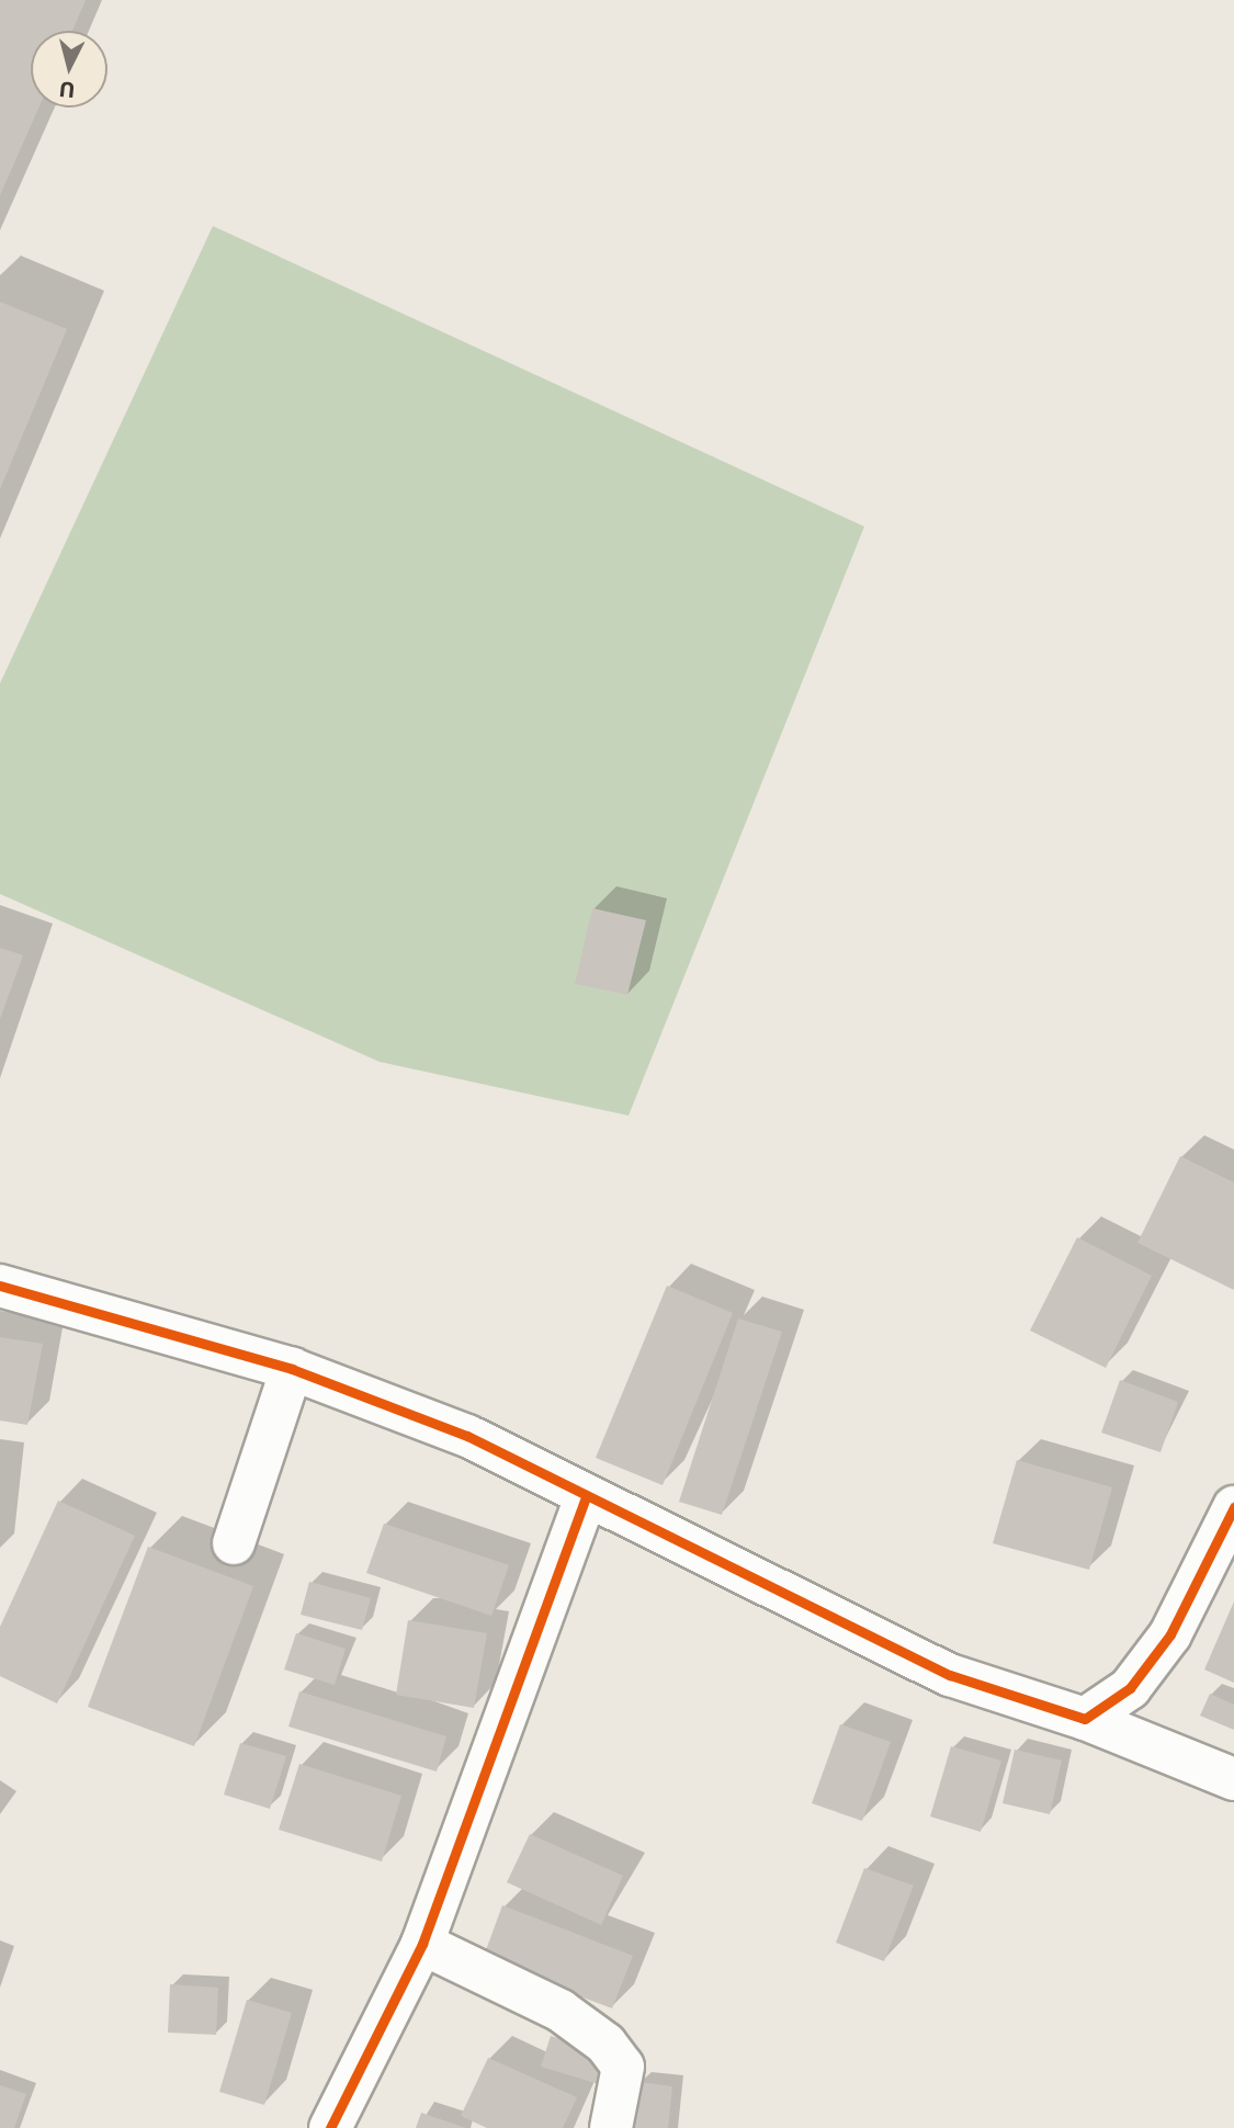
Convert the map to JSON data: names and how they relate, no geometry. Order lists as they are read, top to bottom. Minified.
{"north":"bottom"}
